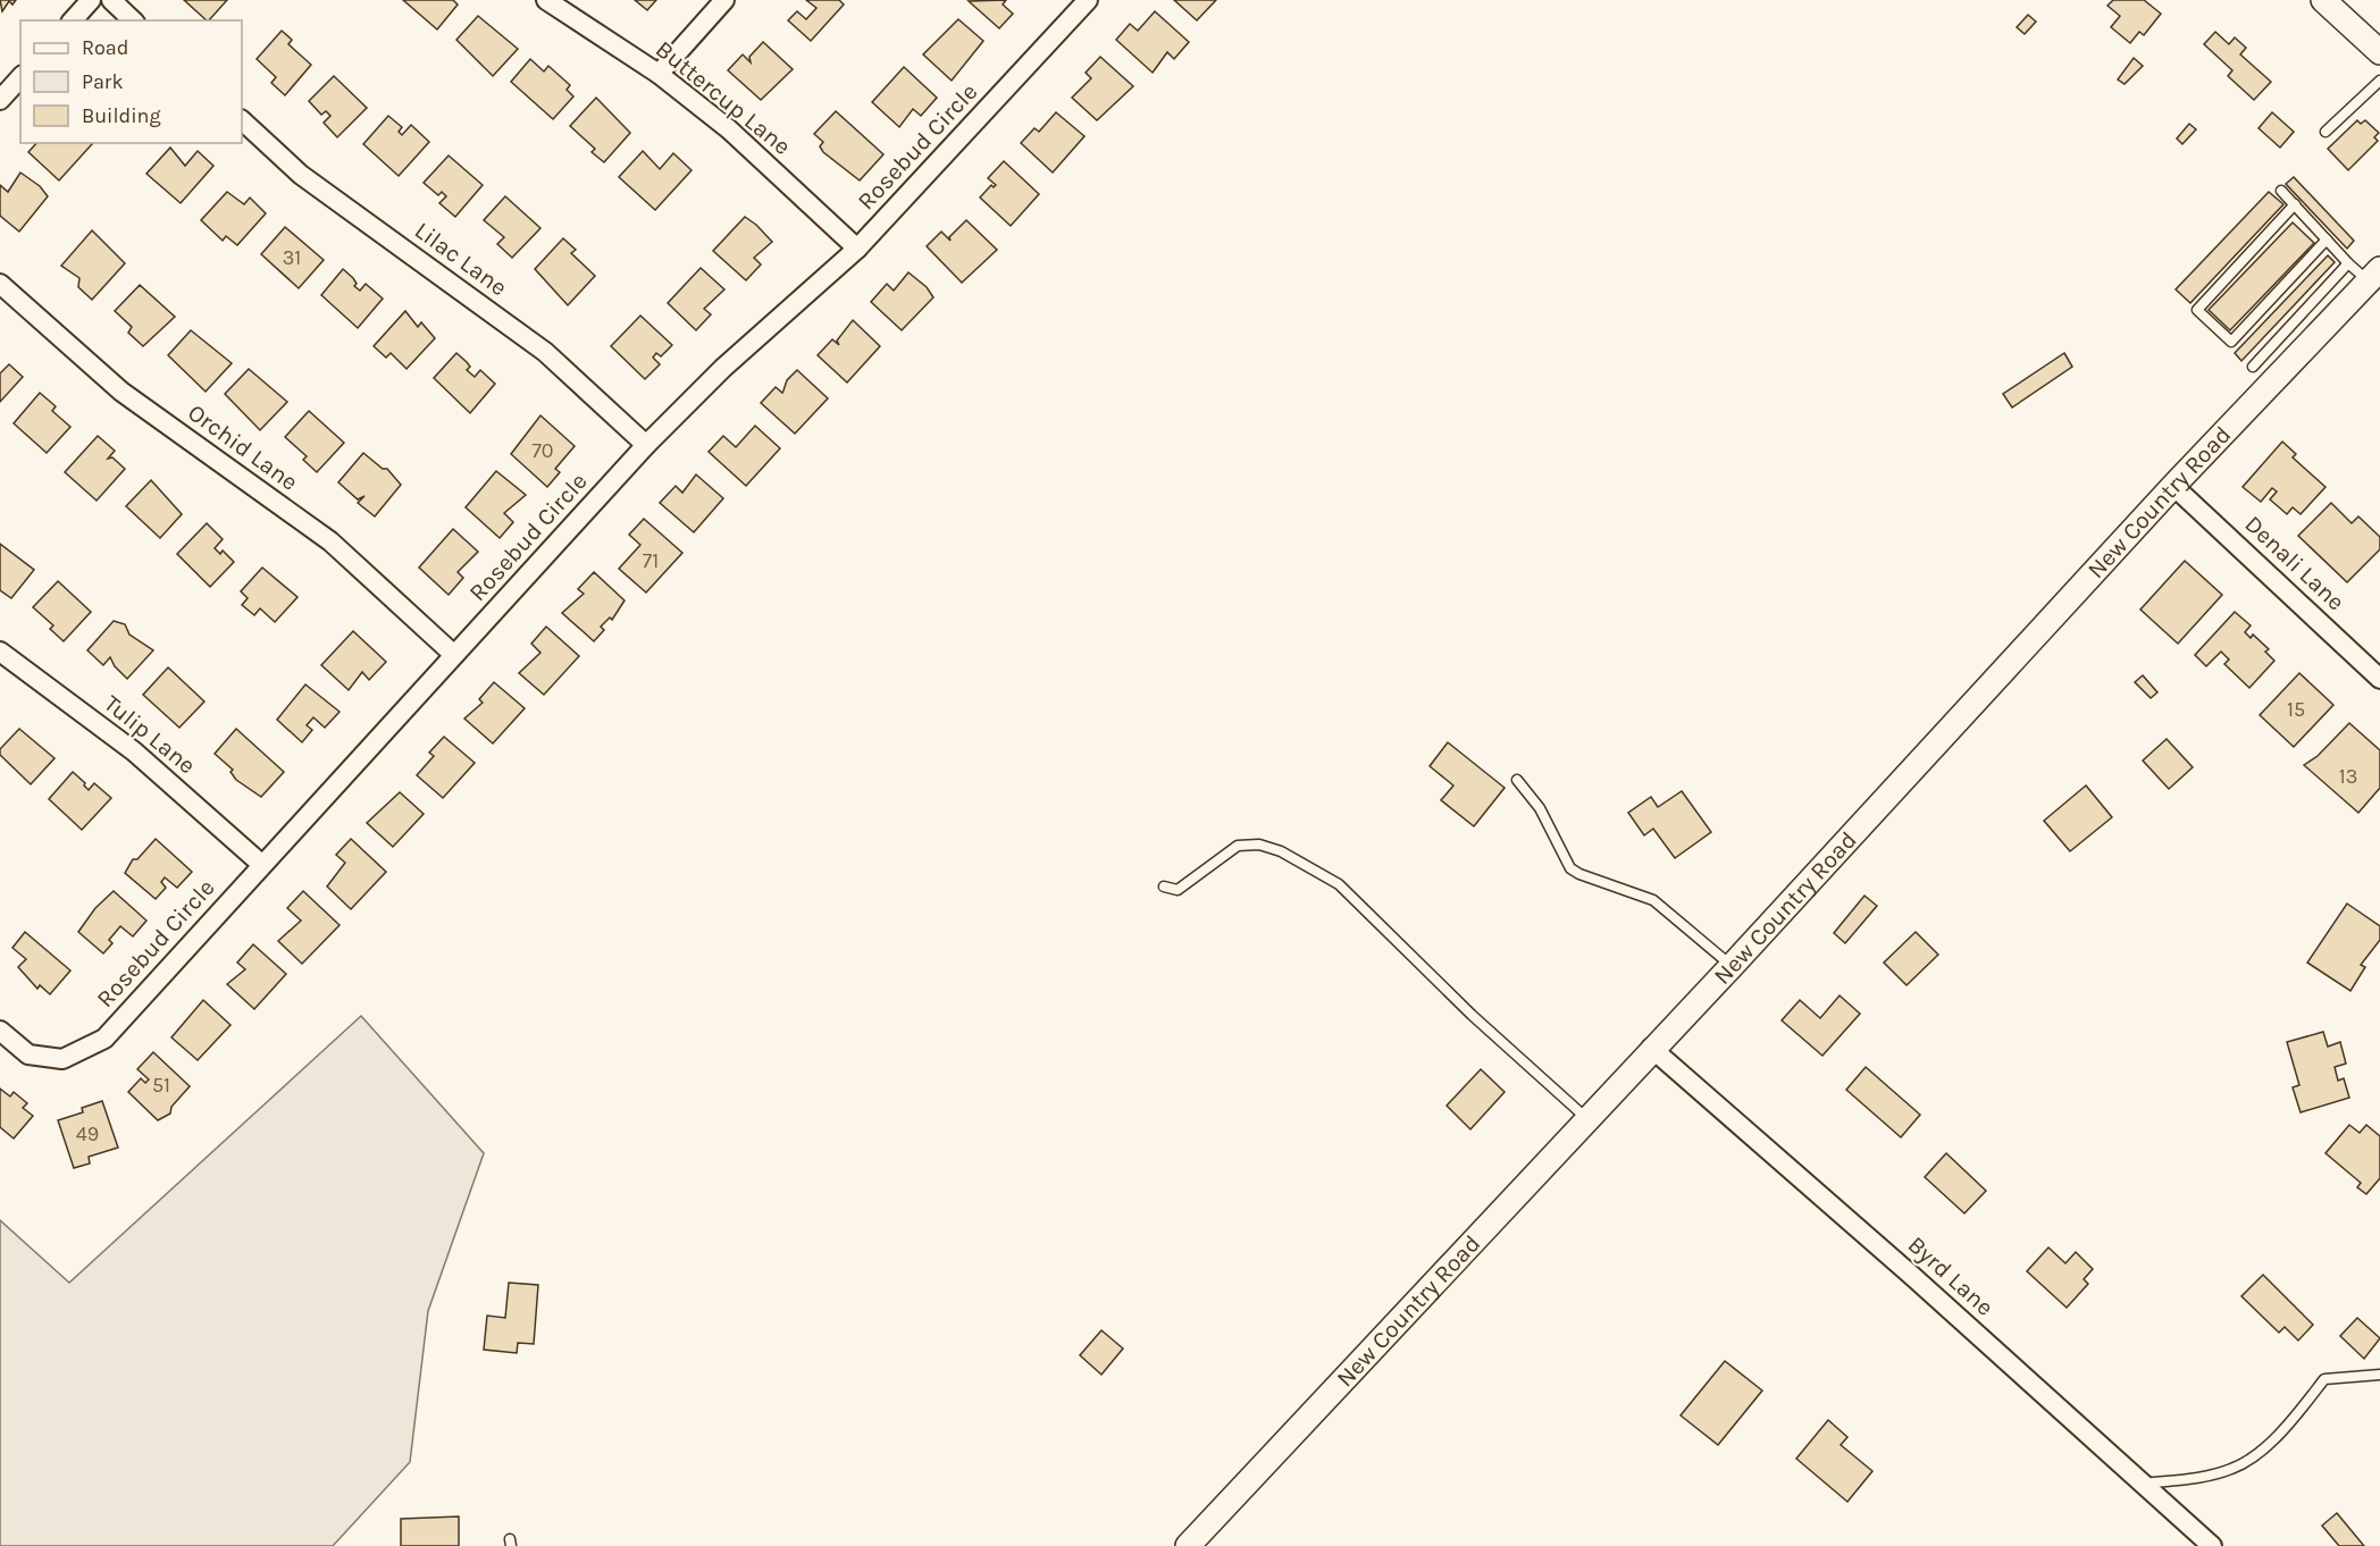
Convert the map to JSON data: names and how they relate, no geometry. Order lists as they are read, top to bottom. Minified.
{"streets":{"street":["Buttercup Lane","Rosebud Circle","Lilac Lane","Orchid Lane","New Country Road","Denali Lane","Tulip Lane","Byrd Lane"]},"crossings":[["Buttercup Lane","Rosebud Circle"],["Rosebud Circle","Lilac Lane"],["Rosebud Circle","Orchid Lane"],["Rosebud Circle","Tulip Lane"],["New Country Road","Denali Lane"],["New Country Road","Byrd Lane"]],"house_numbers":["31","70","71","15","13","51","49"],"legend":["Road","Park","Building"]}
